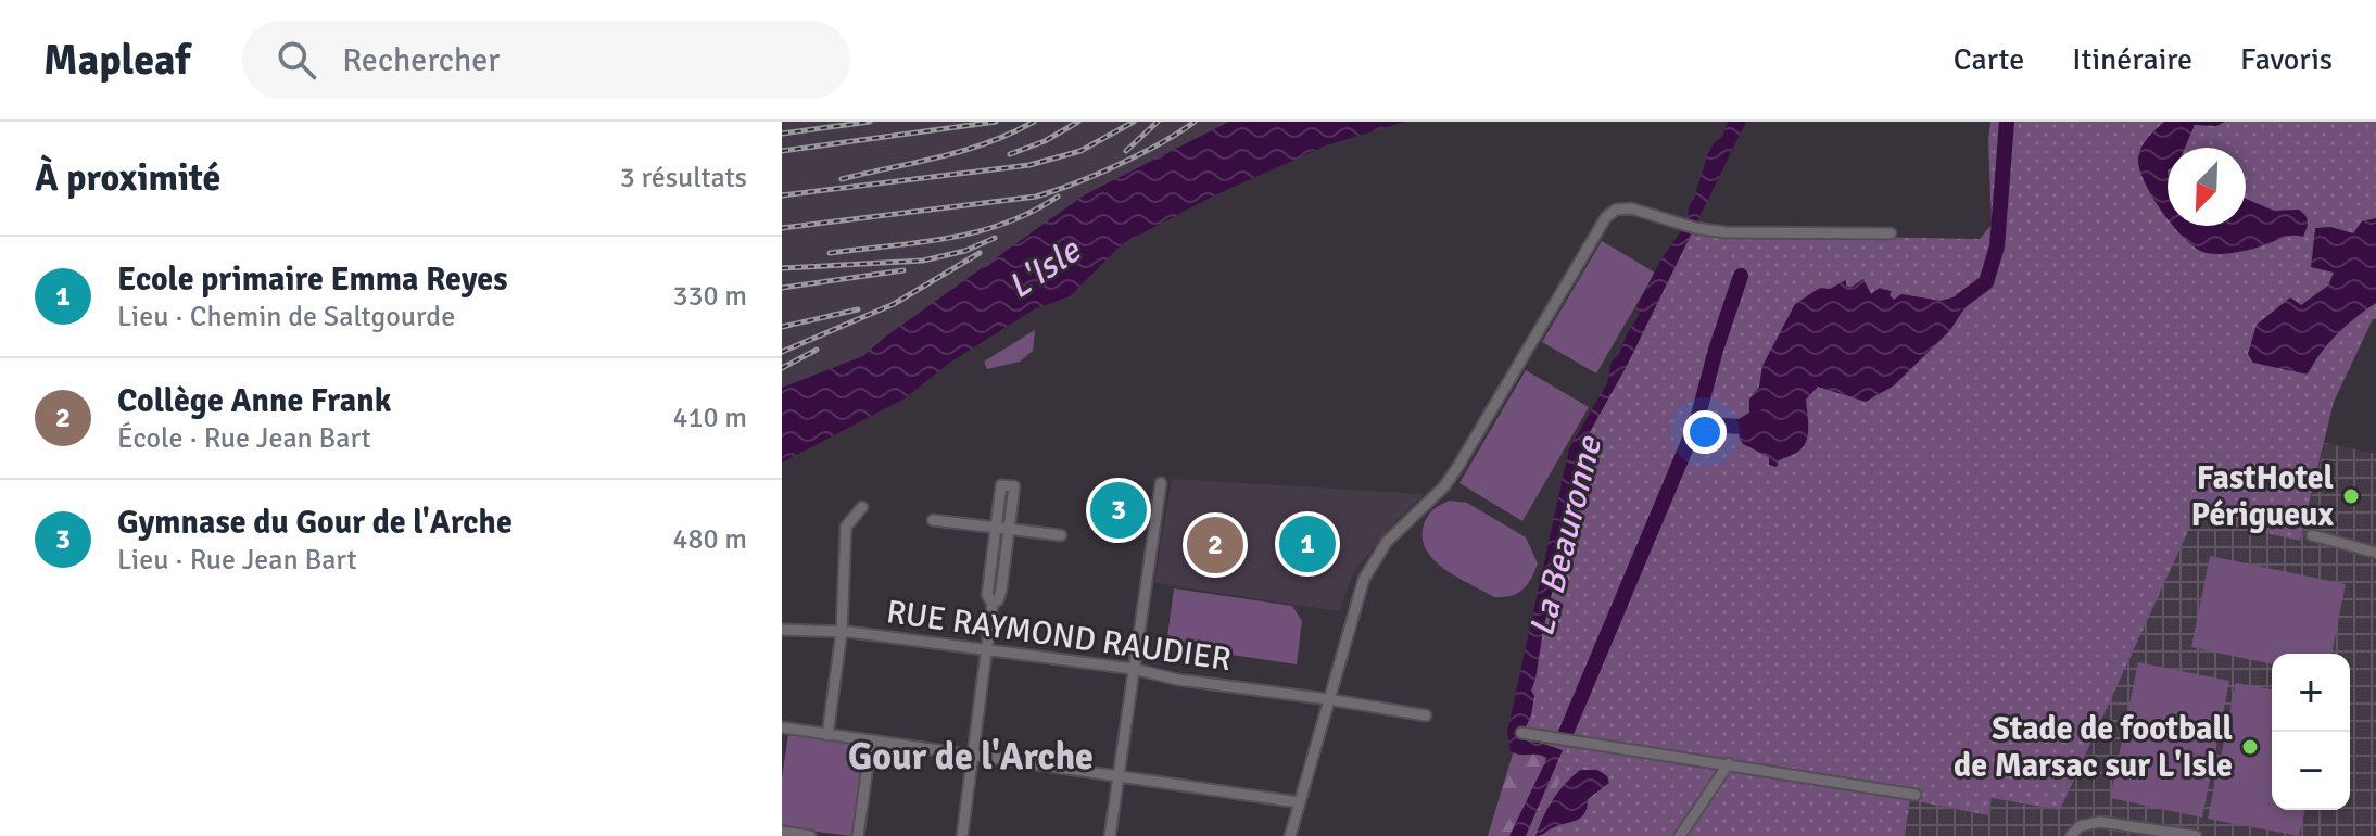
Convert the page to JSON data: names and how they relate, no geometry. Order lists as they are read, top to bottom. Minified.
{"streets":{"street":["RUE RAYMOND RAUDIER"]},"districts":["Gour de l'Arche"],"water":["L'Isle","La Beauronne"],"places":["FastHotel Périgueux","Stade de football de Marsac sur L'Isle"],"north":"bottom left","page":{"header":"Mapleaf","search":"Rechercher","nav":["Carte","Itinéraire","Favoris"],"heading":["À proximité","3 résultats"],"list":[{"mark":"1","name":"Ecole primaire Emma Reyes","note":"Lieu · Chemin de Saltgourde","value":"330 m"},{"mark":"2","name":"Collège Anne Frank","note":"École · Rue Jean Bart","value":"410 m"},{"mark":"3","name":"Gymnase du Gour de l'Arche","note":"Lieu · Rue Jean Bart","value":"480 m"}],"pins":["3","1","2"],"map_buttons":["+","−"]}}
